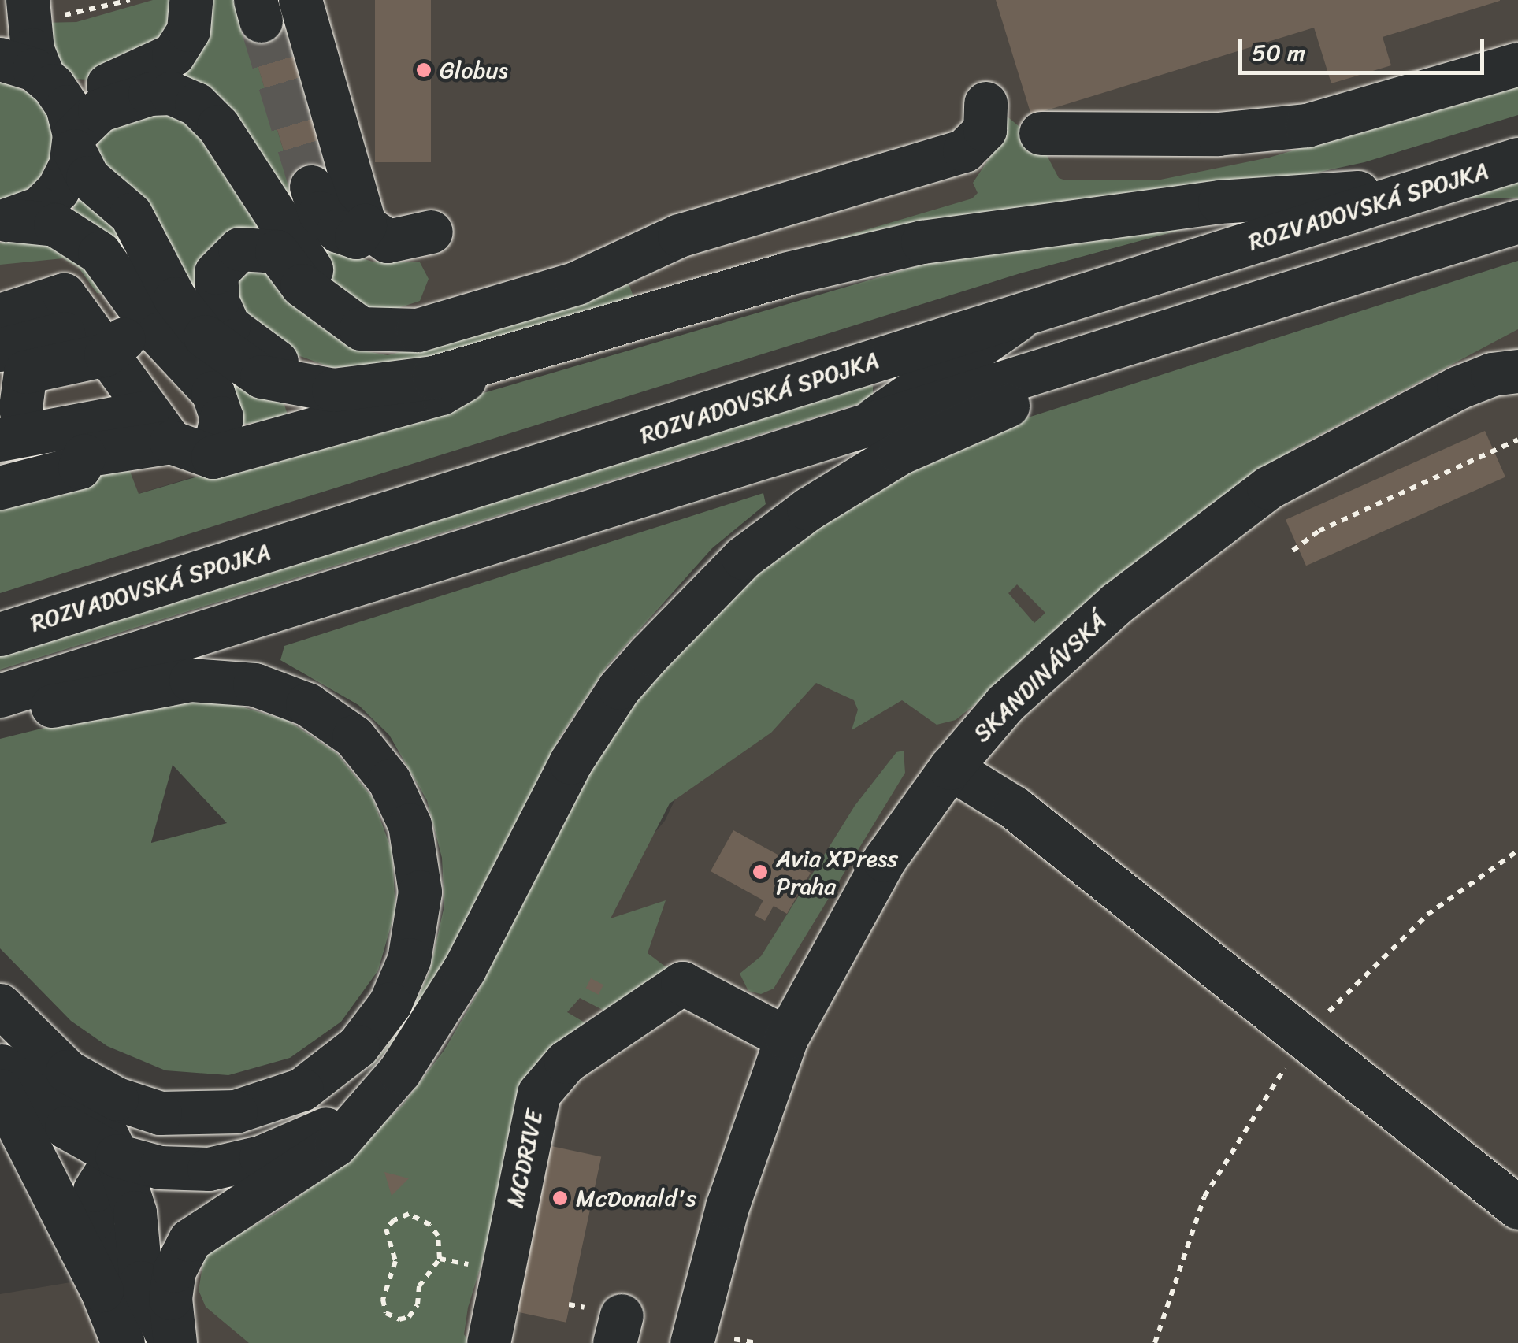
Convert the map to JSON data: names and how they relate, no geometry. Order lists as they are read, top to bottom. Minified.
{"streets":{"main road":["ROZVADOVSKÁ SPOJKA","SKANDINÁVSKÁ","MCDRIVE"]},"crossings":[["SKANDINÁVSKÁ","MCDRIVE"]],"places":["Globus","Avia XPress Praha","McDonald's"],"scale_bar":"50 m"}
